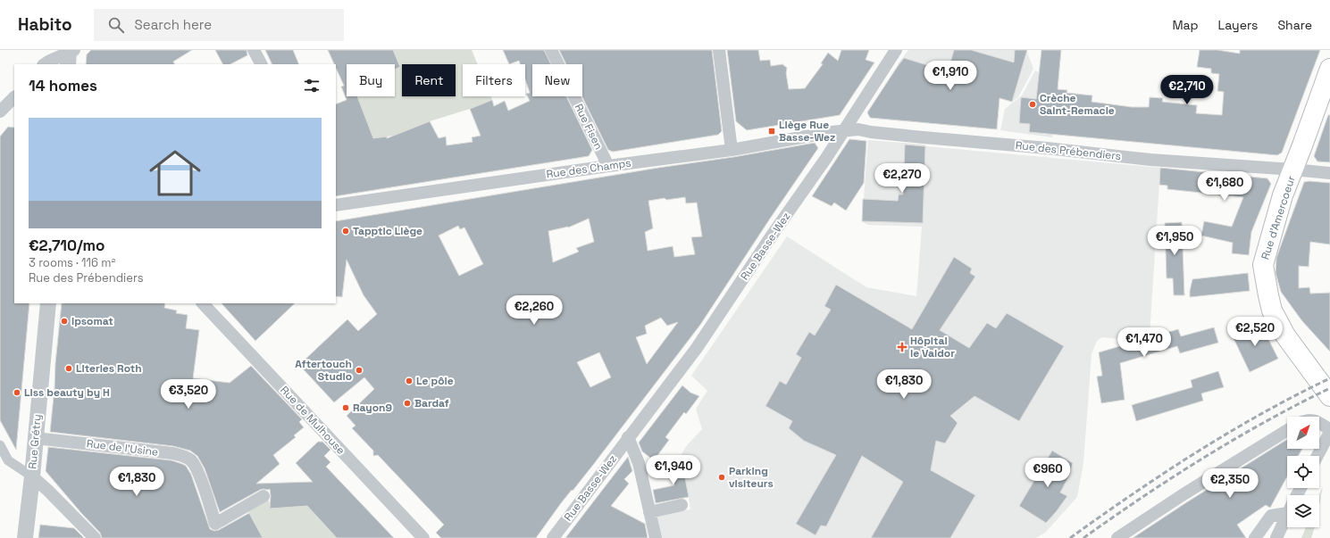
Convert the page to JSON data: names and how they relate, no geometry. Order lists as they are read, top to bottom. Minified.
{"streets":{"main road":["Rue d'Amercoeur"],"street":["Rue Fisen","Rue des Prébendiers","Rue des Champs","Rue Basse-Wez","Rue de Mulhouse","Rue Grétry","Rue de l'Usine"]},"crossings":[["Rue Fisen","Rue des Champs"],["Rue des Prébendiers","Rue des Champs"],["Rue des Prébendiers","Rue d'Amercoeur"],["Rue des Prébendiers","Rue Basse-Wez"],["Rue des Champs","Rue Basse-Wez"],["Rue Grétry","Rue de l'Usine"]],"places":{"other":["Crèche Saint-Remacle","Tapptic Liège","Ipsomat","Literies Roth","Aftertouch Studio","Le pôle","Liss beauty by H","Bardaf","Rayon9","Parking visiteurs"],"transit":["Liège Rue Basse-Wez"],"health":["Hôpital le Valdor"]},"north":"top right","page":{"header":"Habito","search":"Search here","nav":["Map","Layers","Share"],"price":["€1,910","€2,710","€2,270","€1,680","€1,950","€2,260","€2,520","€1,470","€1,830","€3,520","€1,940","€960","€1,830","€2,350"],"chip":["Buy","Rent","Filters","New"],"heading":"14 homes","list":[{"name":"€2,710/mo","note":"3 rooms · 116 m² · Rue des Prébendiers"}]}}
